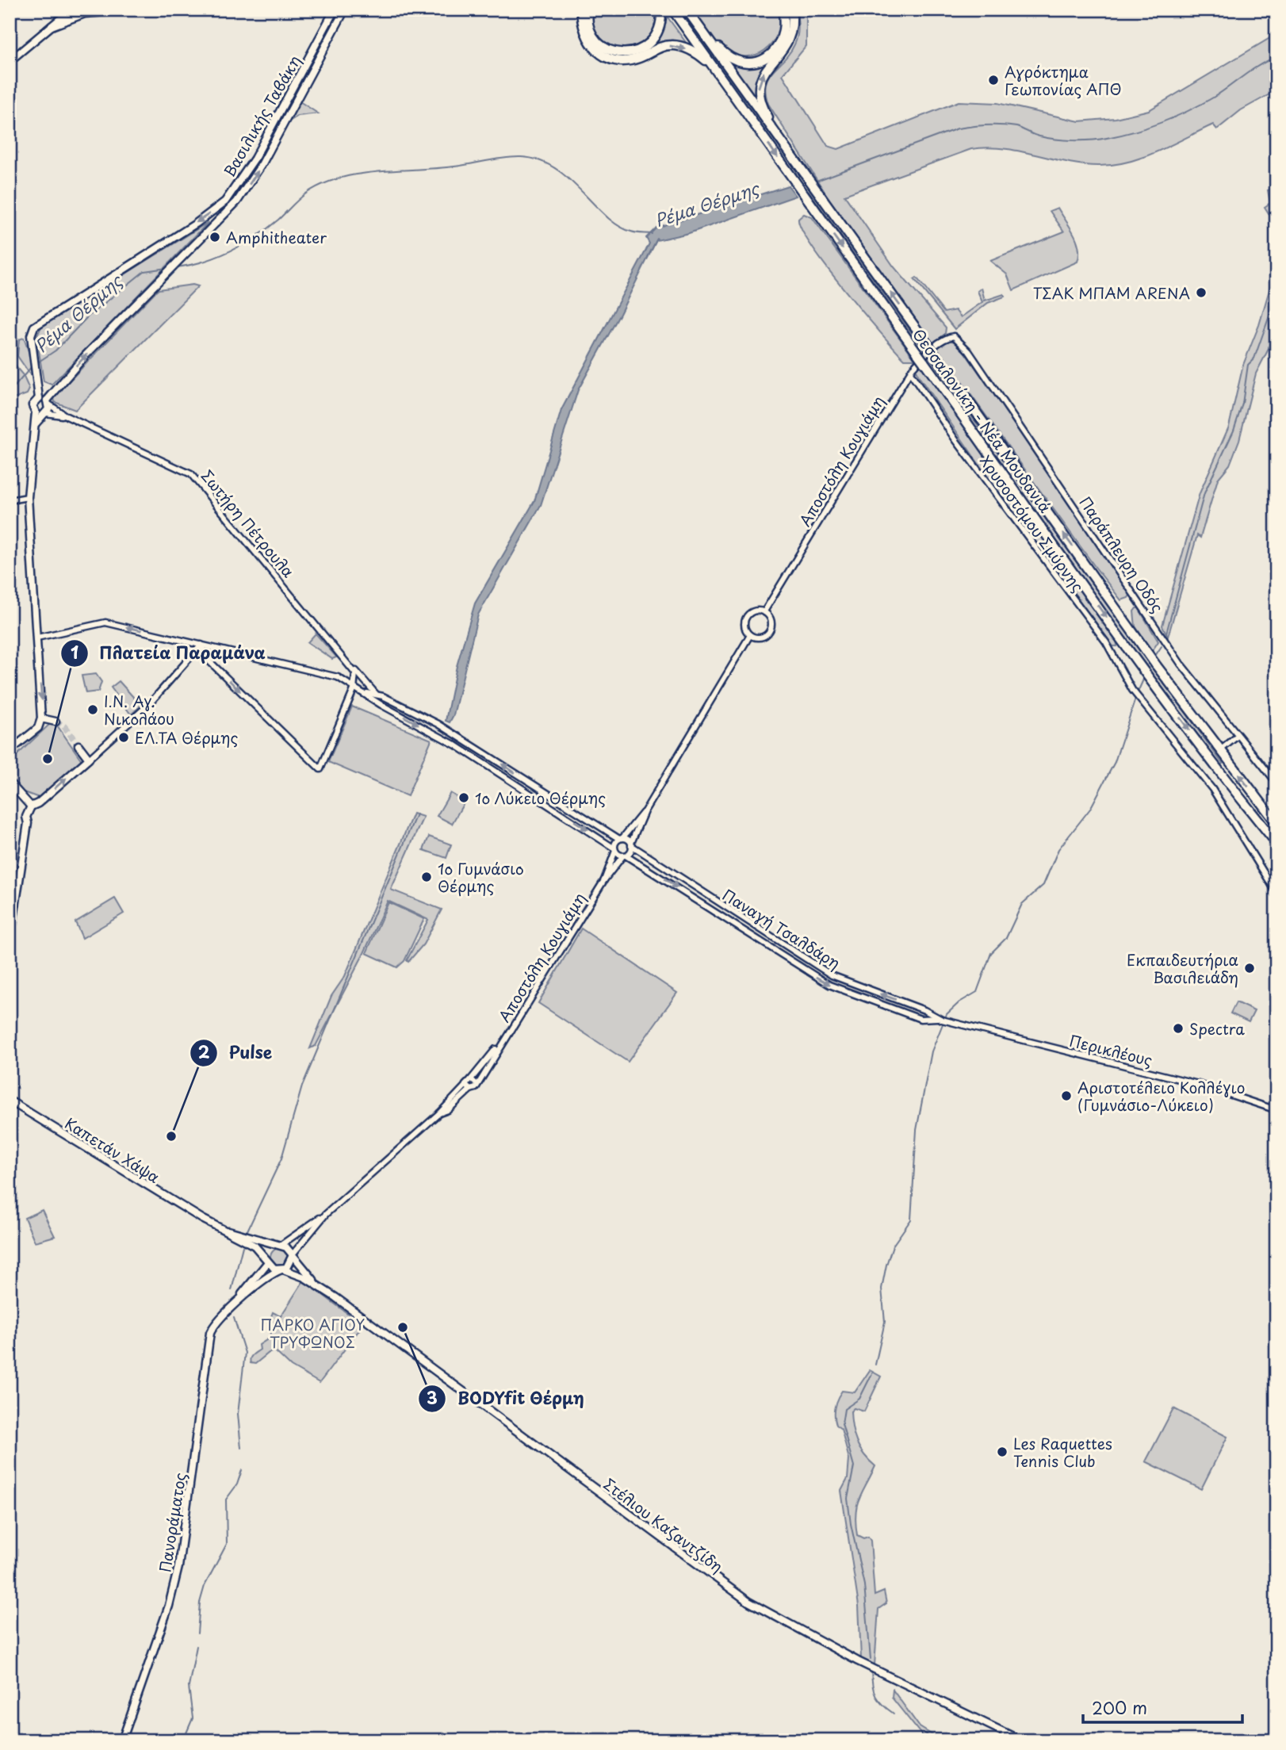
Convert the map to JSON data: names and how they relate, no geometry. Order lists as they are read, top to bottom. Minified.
{"streets":{"highway":["Θεσσαλονίκη - Νέα Μουδανιά"],"main road":["Βασιλικής Ταβάκη","Καπετάν Χάψα","Πανοράματος","Στέλιου Καζαντζίδη"],"street":["Αποστόλη Κουγιάμη","Σωτήρη Πέτρουλα","Χρυσοστόμου Σμύρνης","Παράπλευρη Οδός","Παναγή Τσαλδάρη","Περικλέους"]},"crossings":[["Βασιλικής Ταβάκη","Σωτήρη Πέτρουλα"],["Αποστόλη Κουγιάμη","Χρυσοστόμου Σμύρνης"],["Αποστόλη Κουγιάμη","Παράπλευρη Οδός"],["Αποστόλη Κουγιάμη","Παναγή Τσαλδάρη"],["Παναγή Τσαλδάρη","Περικλέους"],["Πανοράματος","Στέλιου Καζαντζίδη"]],"water":["Ρέμα Θέρμης"],"parks":["ΠΑΡΚΟ ΑΓΙΟΥ ΤΡΥΦΩΝΟΣ"],"places":["Αγρόκτημα Γεωπονίας ΑΠΘ","Amphitheater","ΤΣΑΚ ΜΠΑΜ ARENA","Ι.Ν. Αγ. Νικολάου","ΕΛ.ΤΑ Θέρμης","Πλατεία Παραμάνα","1ο Λύκειο Θέρμης","1ο Γυμνάσιο Θέρμης","Εκπαιδευτήρια Βασιλειάδη","Spectra","Αριστοτέλειο Κολλέγιο (Γυμνάσιο-Λύκειο)","Pulse","BODYfit Θέρμη","Les Raquettes Tennis Club"],"scale_bar":"200 m"}
